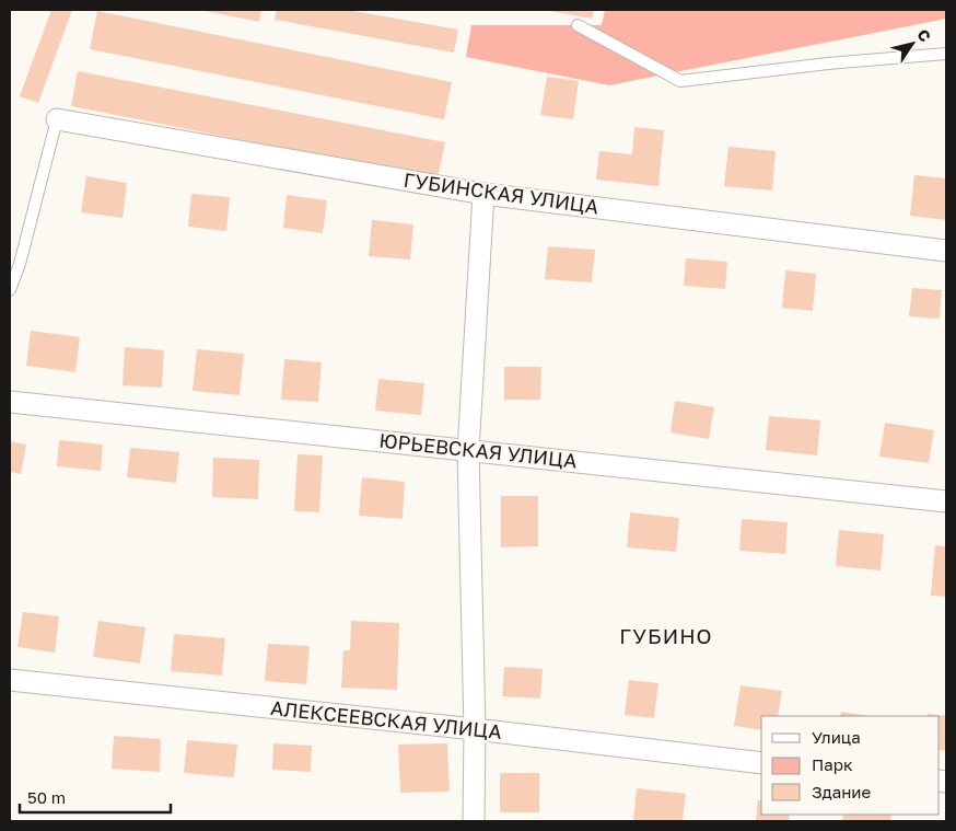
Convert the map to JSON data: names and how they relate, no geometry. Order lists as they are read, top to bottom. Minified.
{"streets":{"street":["ГУБИНСКАЯ УЛИЦА","ЮРЬЕВСКАЯ УЛИЦА","АЛЕКСЕЕВСКАЯ УЛИЦА"]},"districts":["ГУБИНО"],"legend":["Улица","Парк","Здание"],"scale_bar":"50 m","north":"top right"}
